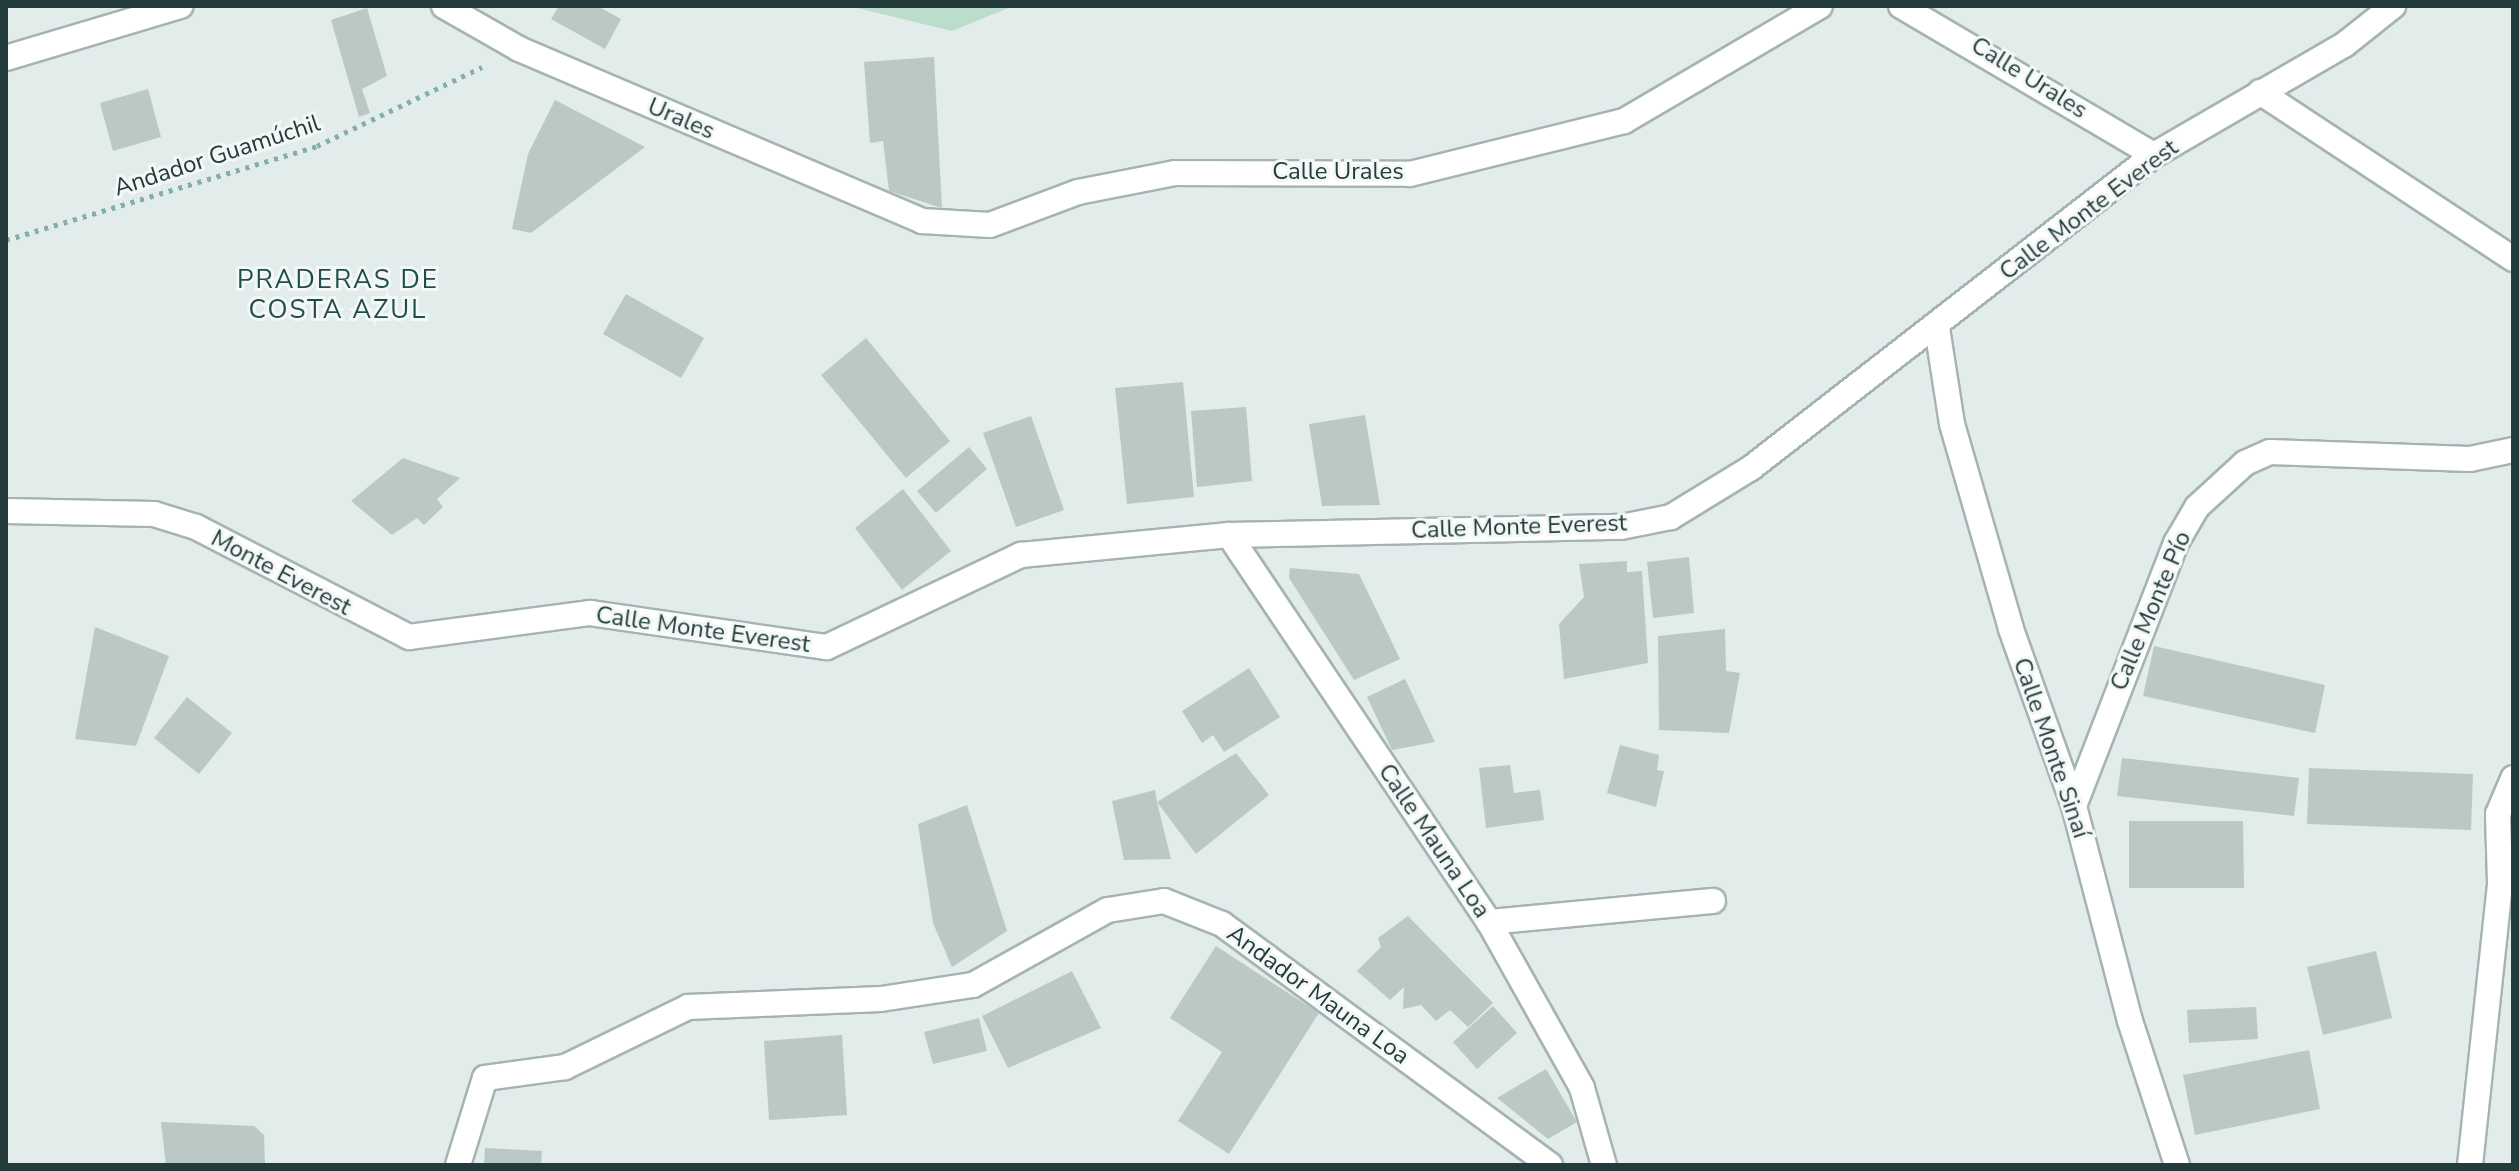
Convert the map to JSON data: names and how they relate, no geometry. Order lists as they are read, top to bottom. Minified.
{"streets":{"street":["Calle Urales","Urales","Calle Monte Everest","Monte Everest","Calle Monte Pío","Calle Monte Sinaí","Calle Mauna Loa","Andador Mauna Loa"],"path":["Andador Guamúchil"]},"crossings":[["Calle Urales","Urales"],["Calle Urales","Calle Monte Everest"],["Urales","Andador Guamúchil"],["Calle Monte Everest","Monte Everest"],["Calle Monte Everest","Calle Monte Sinaí"],["Calle Monte Everest","Calle Mauna Loa"],["Calle Monte Pío","Calle Monte Sinaí"]],"districts":["PRADERAS DE COSTA AZUL"]}
